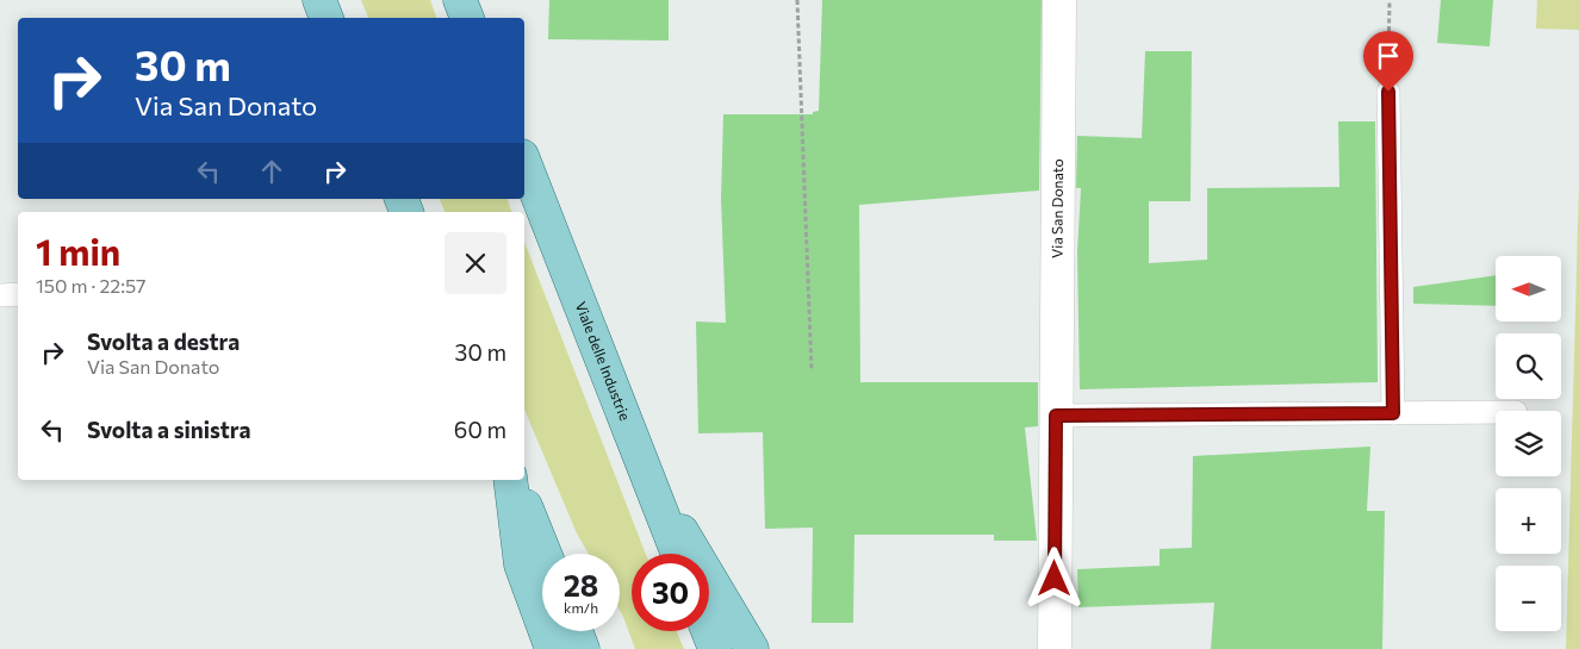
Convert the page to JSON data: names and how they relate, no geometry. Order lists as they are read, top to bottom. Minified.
{"streets":{"main road":["Viale delle Industrie"],"street":["Via San Donato"]},"north":"left","page":{"turn":["30 m","Via San Donato"],"heading":["1 min","150 m · 22:57"],"map_buttons":["+","−"],"list":[{"name":"Svolta a destra","note":"Via San Donato","value":"30 m"},{"name":"Svolta a sinistra","value":"60 m"}],"speed":"28 km/h","limit":"30"}}
